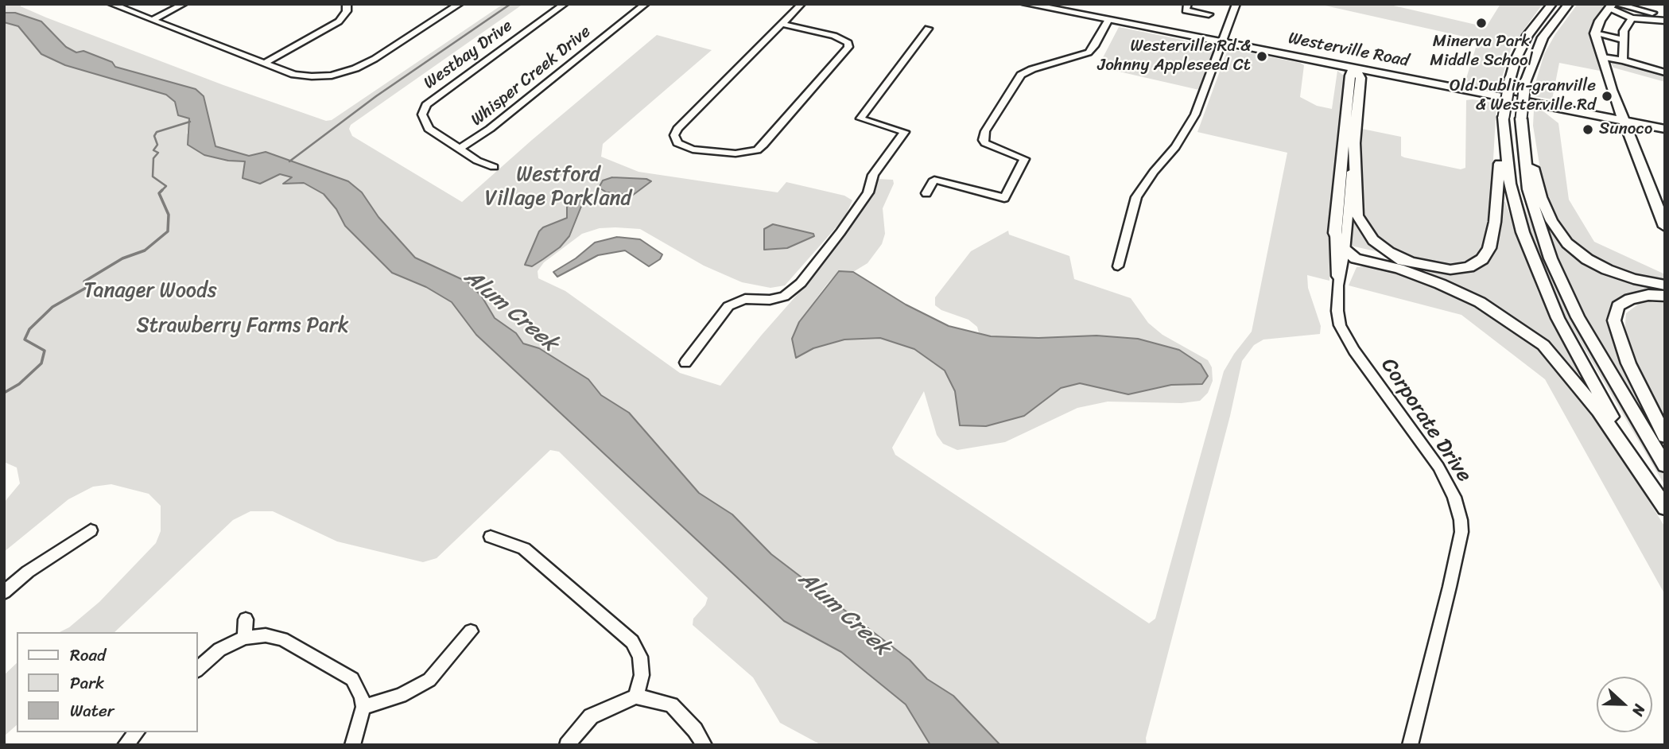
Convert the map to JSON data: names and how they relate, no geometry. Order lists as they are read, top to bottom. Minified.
{"streets":{"main road":["Westerville Road","Corporate Drive"],"street":["Westbay Drive","Whisper Creek Drive"]},"crossings":[["Westerville Road","Corporate Drive"],["Westbay Drive","Whisper Creek Drive"]],"water":["Alum Creek"],"parks":["Westford Village Parkland","Tanager Woods","Strawberry Farms Park"],"places":["Minerva Park Middle School","Westerville Rd & Johnny Appleseed Ct","Old Dublin-granville & Westerville Rd","Sunoco"],"legend":["Road","Park","Water"],"north":"right"}
